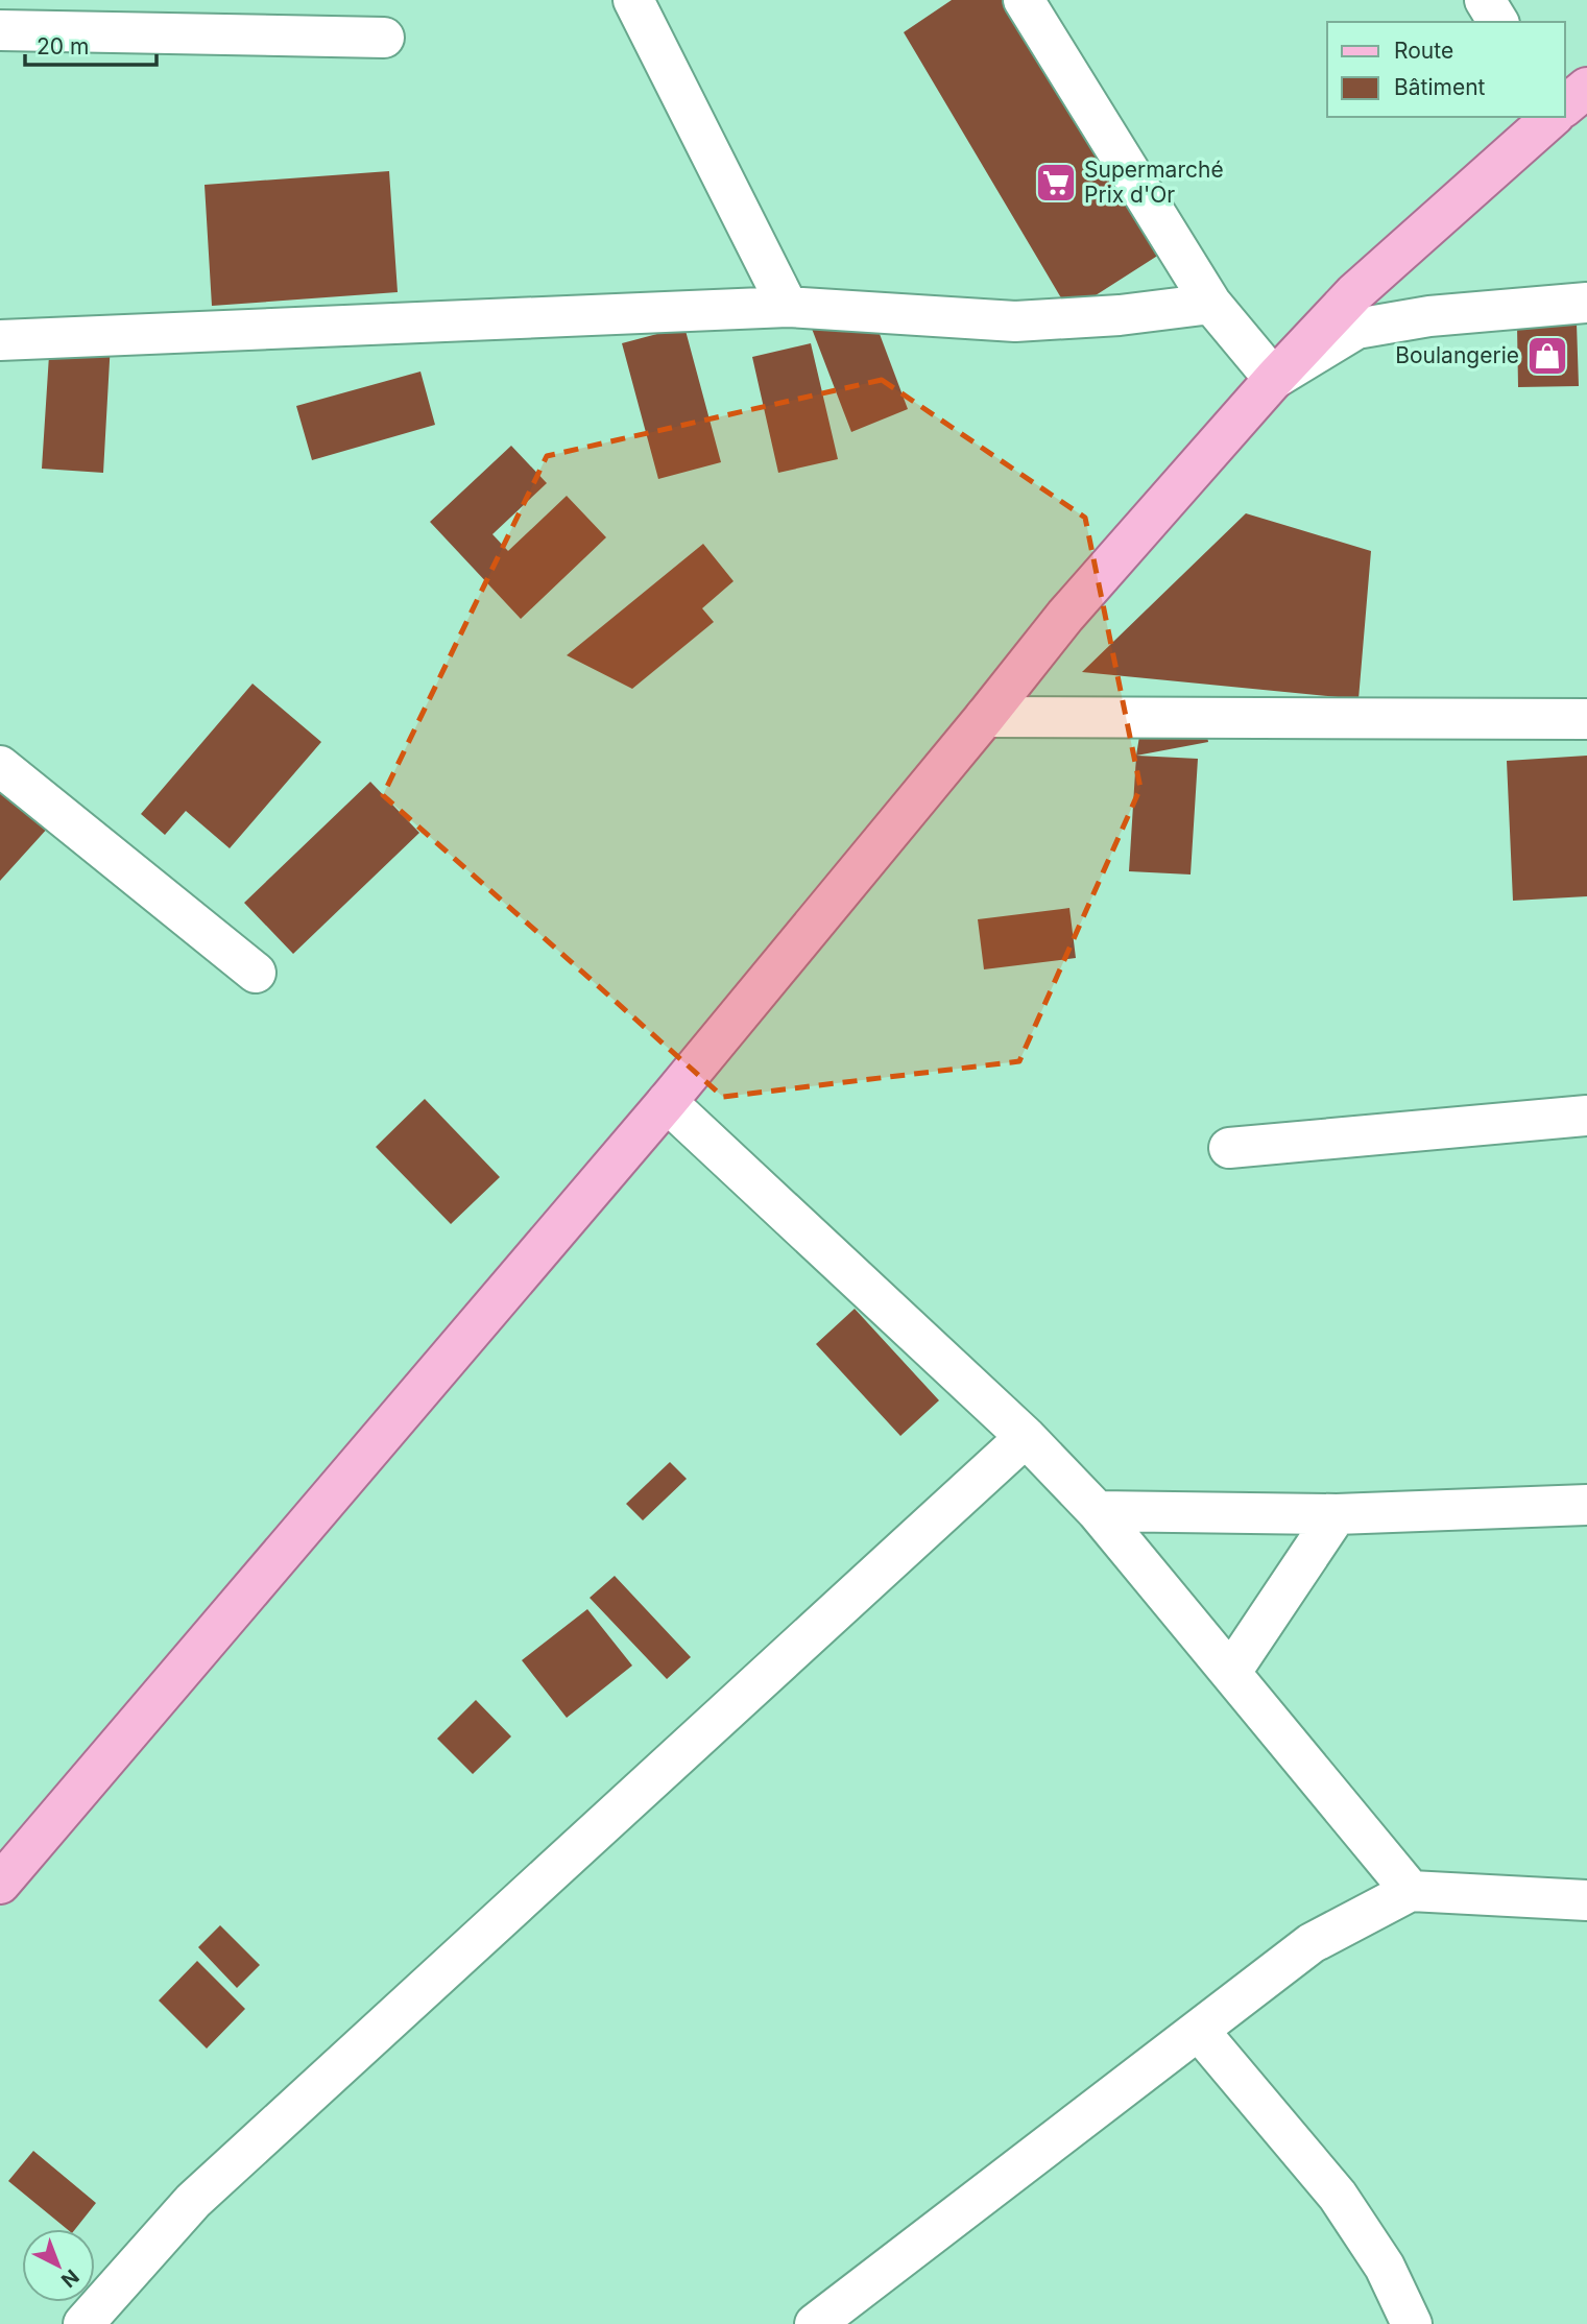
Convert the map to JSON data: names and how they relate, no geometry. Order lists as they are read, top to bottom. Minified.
{"places":{"supermarket":["Supermarché Prix d'Or"],"shop":["Boulangerie"]},"legend":["Route","Bâtiment"],"scale_bar":"20 m","north":"bottom right"}
